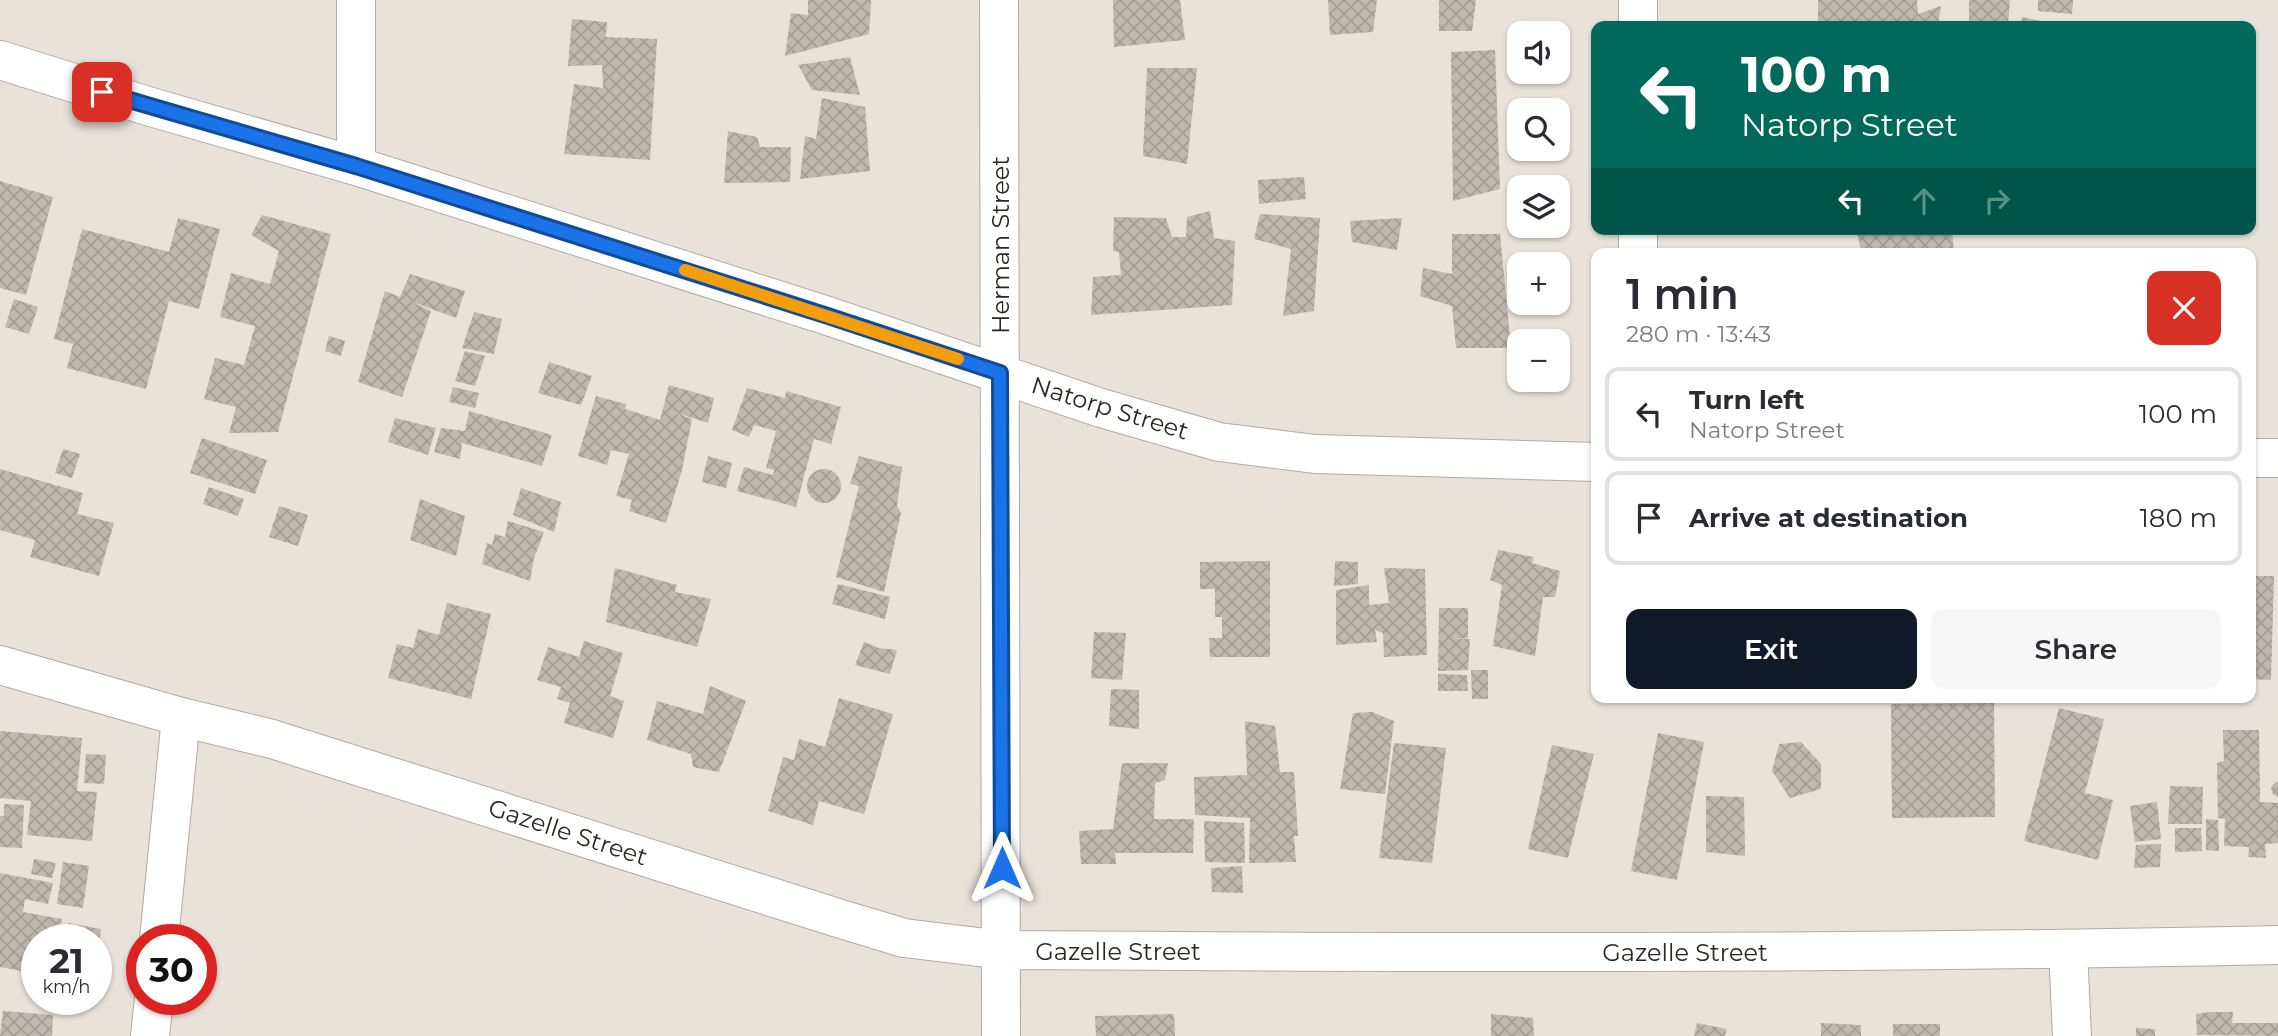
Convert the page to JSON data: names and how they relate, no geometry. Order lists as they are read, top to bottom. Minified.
{"streets":{"street":["Herman Street","Natorp Street","Gazelle Street"]},"crossings":[["Herman Street","Natorp Street"],["Herman Street","Gazelle Street"]],"page":{"map_buttons":["+","−"],"turn":["100 m","Natorp Street"],"heading":["1 min","280 m · 13:43"],"list":[{"name":"Turn left","note":"Natorp Street","value":"100 m"},{"name":"Arrive at destination","value":"180 m"}],"buttons":["Exit","Share"],"speed":"21 km/h","limit":"30"}}
